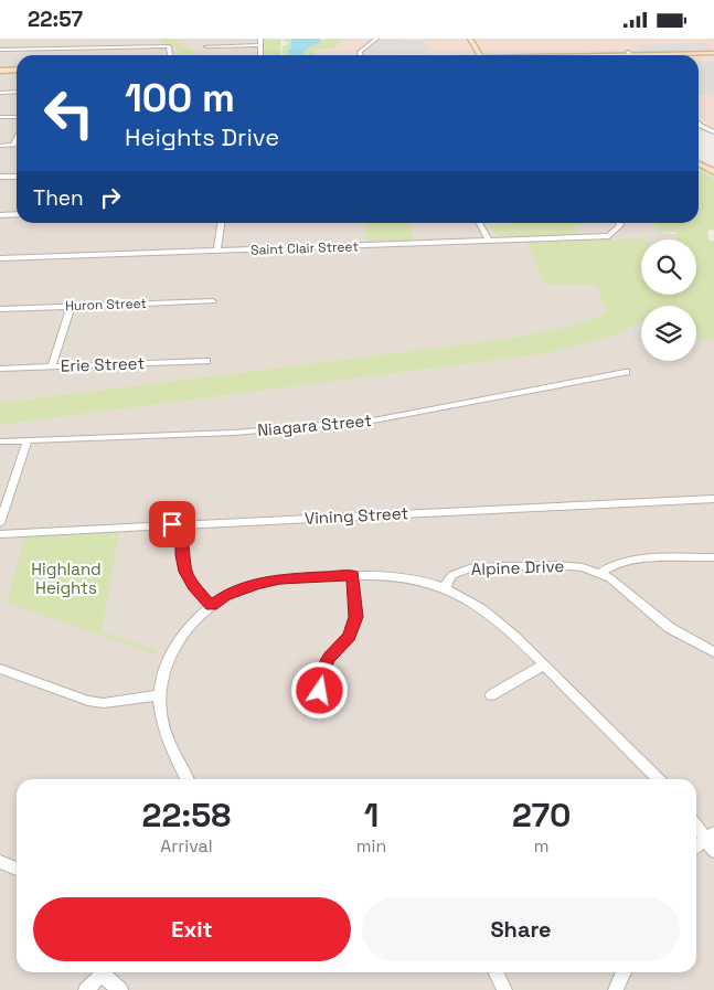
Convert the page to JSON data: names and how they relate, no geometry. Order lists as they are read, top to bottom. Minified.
{"streets":{"street":["Saint Clair Street","Huron Street","Erie Street","Niagara Street","Vining Street","Alpine Drive"]},"parks":["Highland Heights"],"page":{"status":"22:57","turn":["100 m","Heights Drive"],"then":"Then","eta":["22:58","Arrival","1","min","270","m"],"buttons":["Exit","Share"]}}
